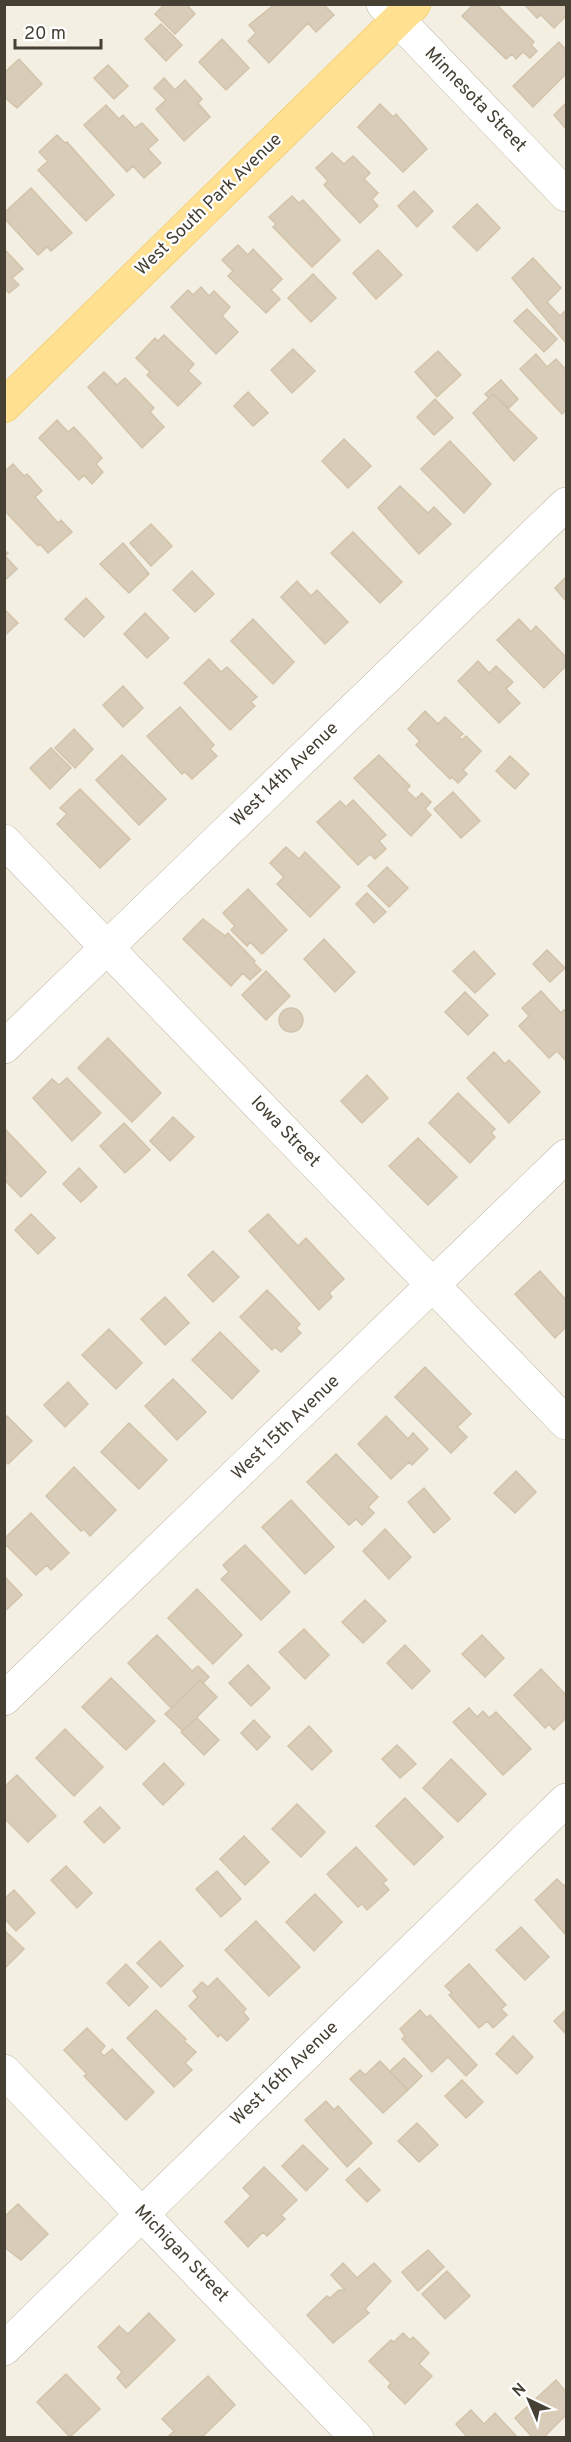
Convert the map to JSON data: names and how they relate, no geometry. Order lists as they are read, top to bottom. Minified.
{"streets":{"main road":["West South Park Avenue"],"street":["Minnesota Street","West 14th Avenue","Iowa Street","West 15th Avenue","West 16th Avenue","Michigan Street"]},"crossings":[["Minnesota Street","West South Park Avenue"],["West 14th Avenue","Iowa Street"],["Iowa Street","West 15th Avenue"],["West 16th Avenue","Michigan Street"]],"scale_bar":"20 m","north":"top left"}
